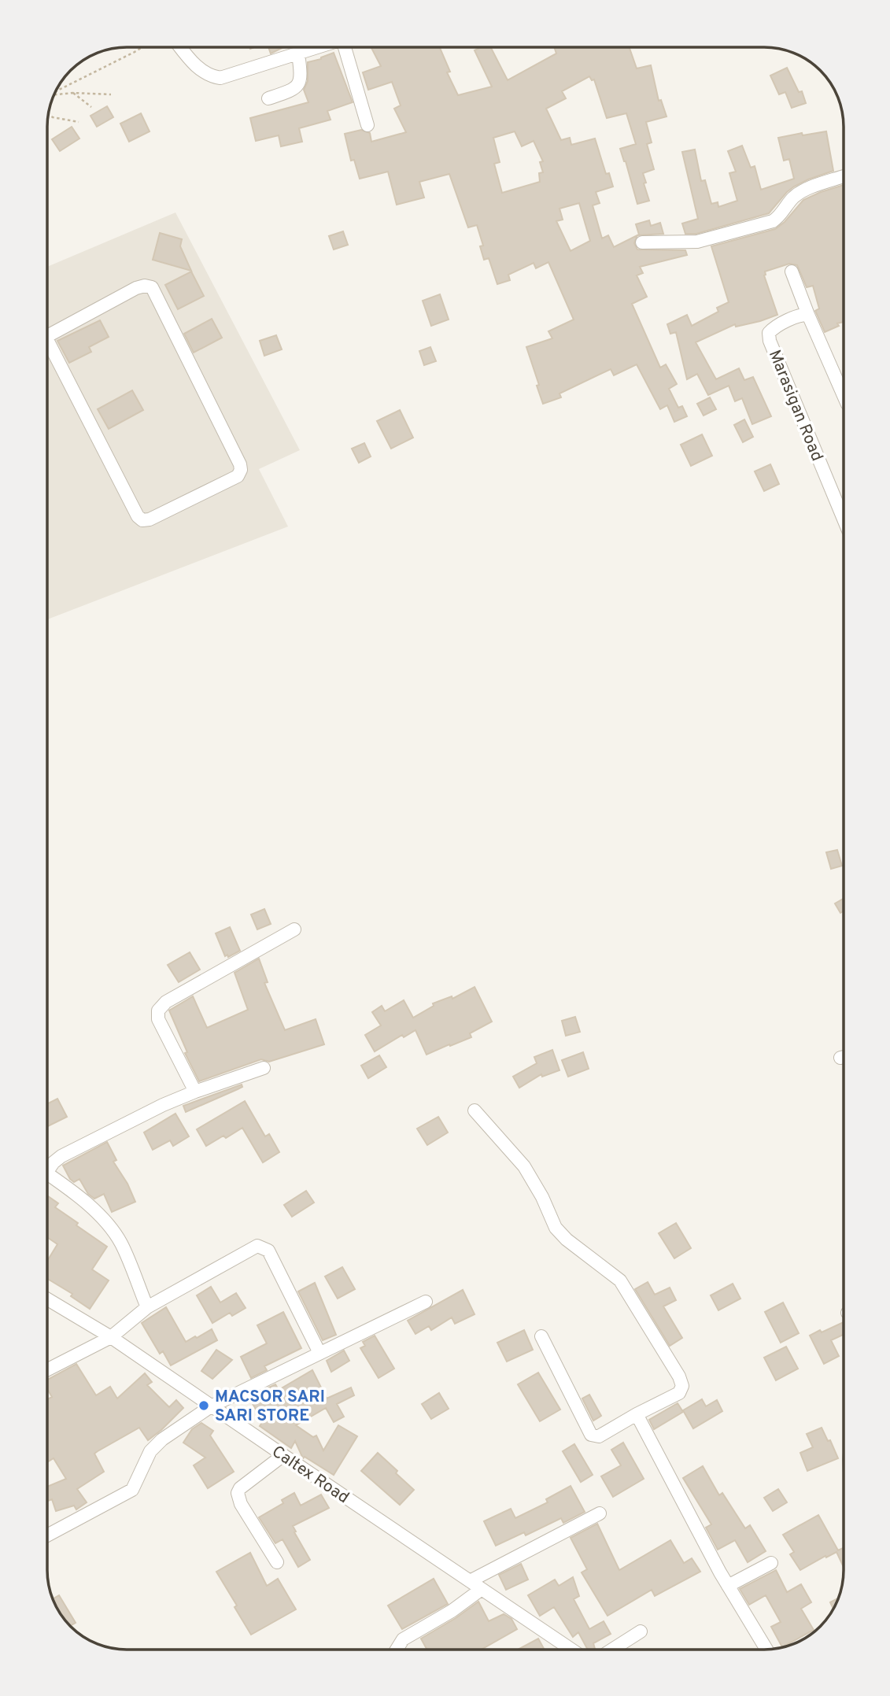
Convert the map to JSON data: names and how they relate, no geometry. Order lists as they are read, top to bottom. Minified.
{"streets":{"street":["Marasigan Road","Caltex Road"]},"places":["MACSOR SARI SARI STORE"]}
